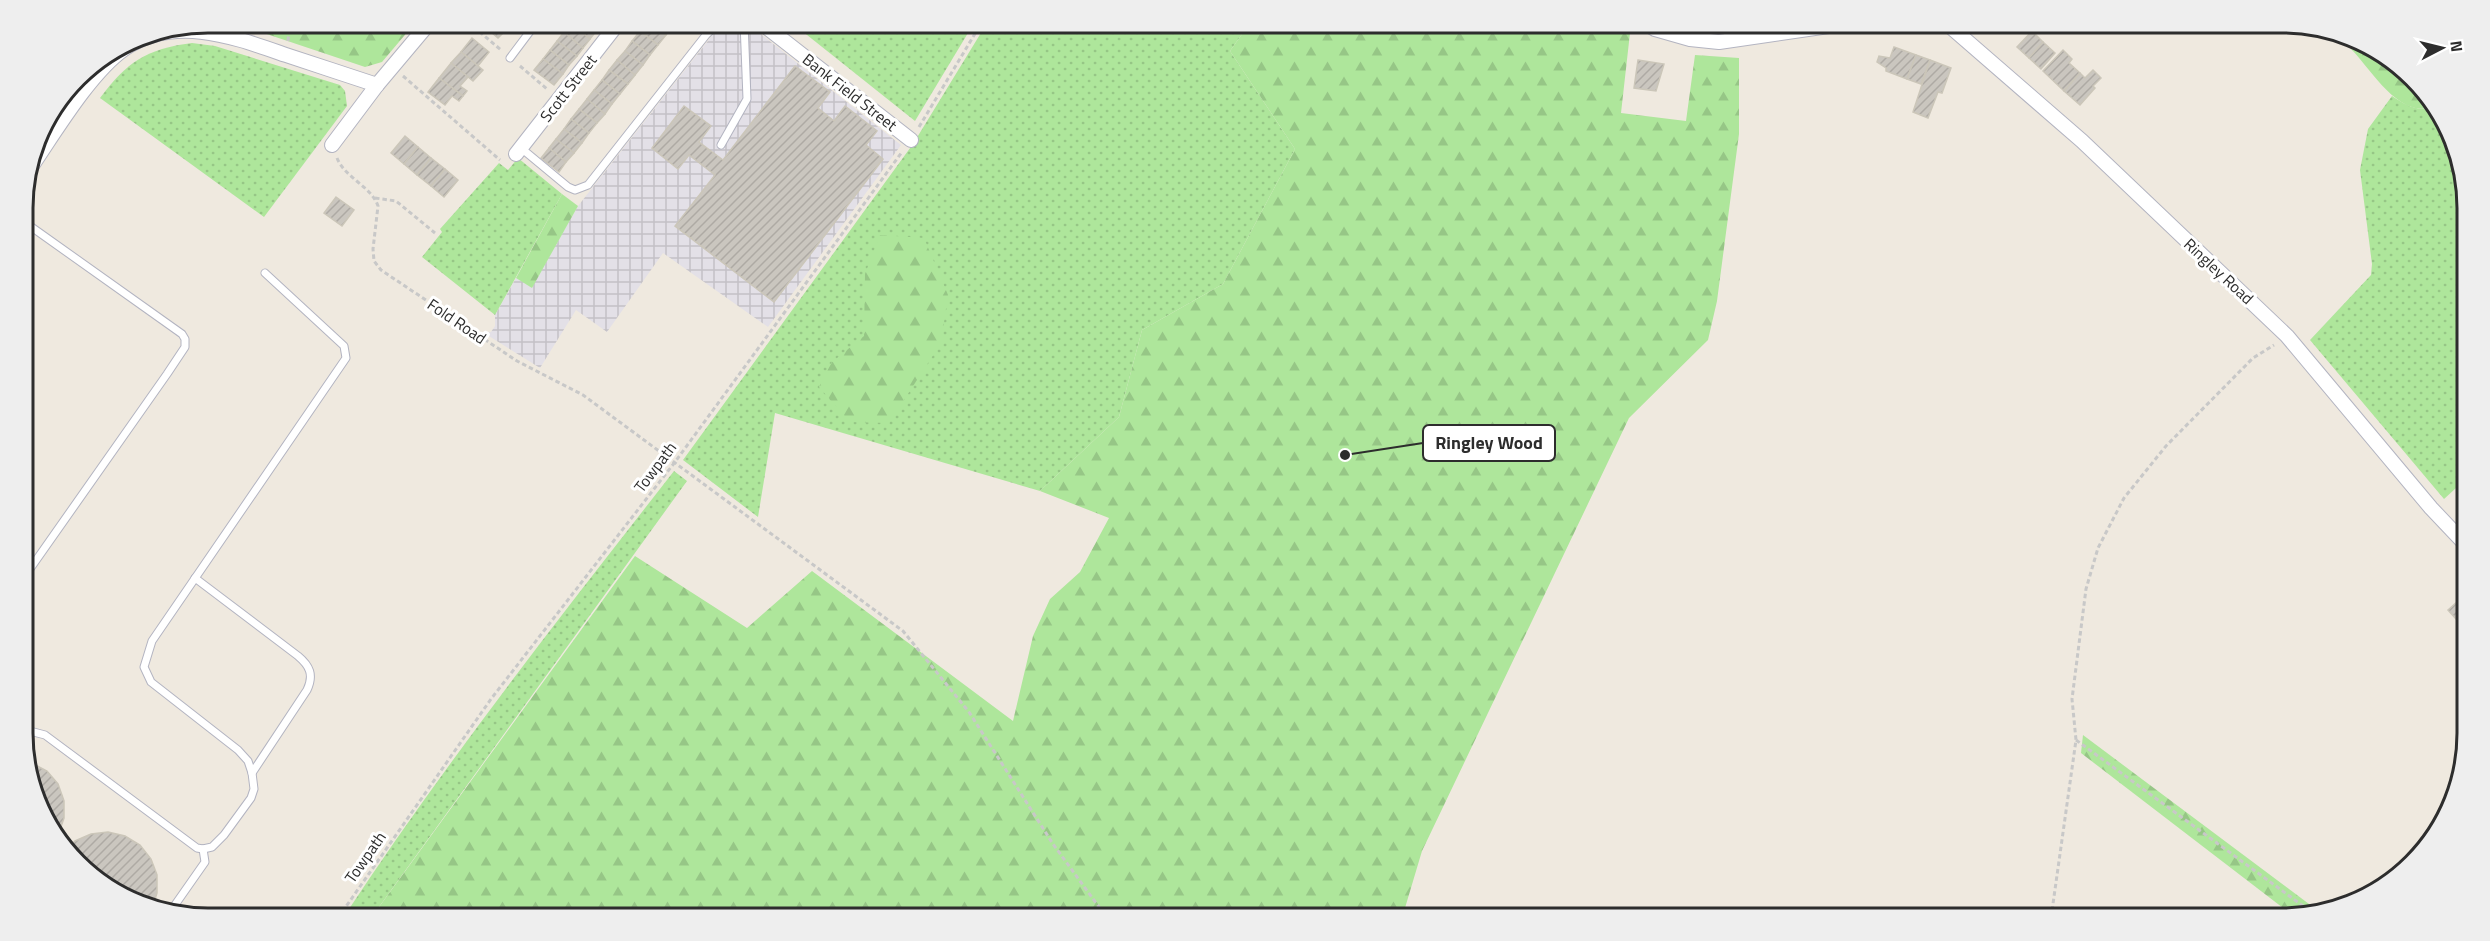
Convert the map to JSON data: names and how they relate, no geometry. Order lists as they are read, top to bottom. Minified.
{"streets":{"street":["Scott Street","Bank Field Street","Ringley Road"],"path":["Fold Road","Towpath"]},"crossings":[["Bank Field Street","Towpath"],["Fold Road","Towpath"]],"places":["Ringley Wood"],"north":"right"}
